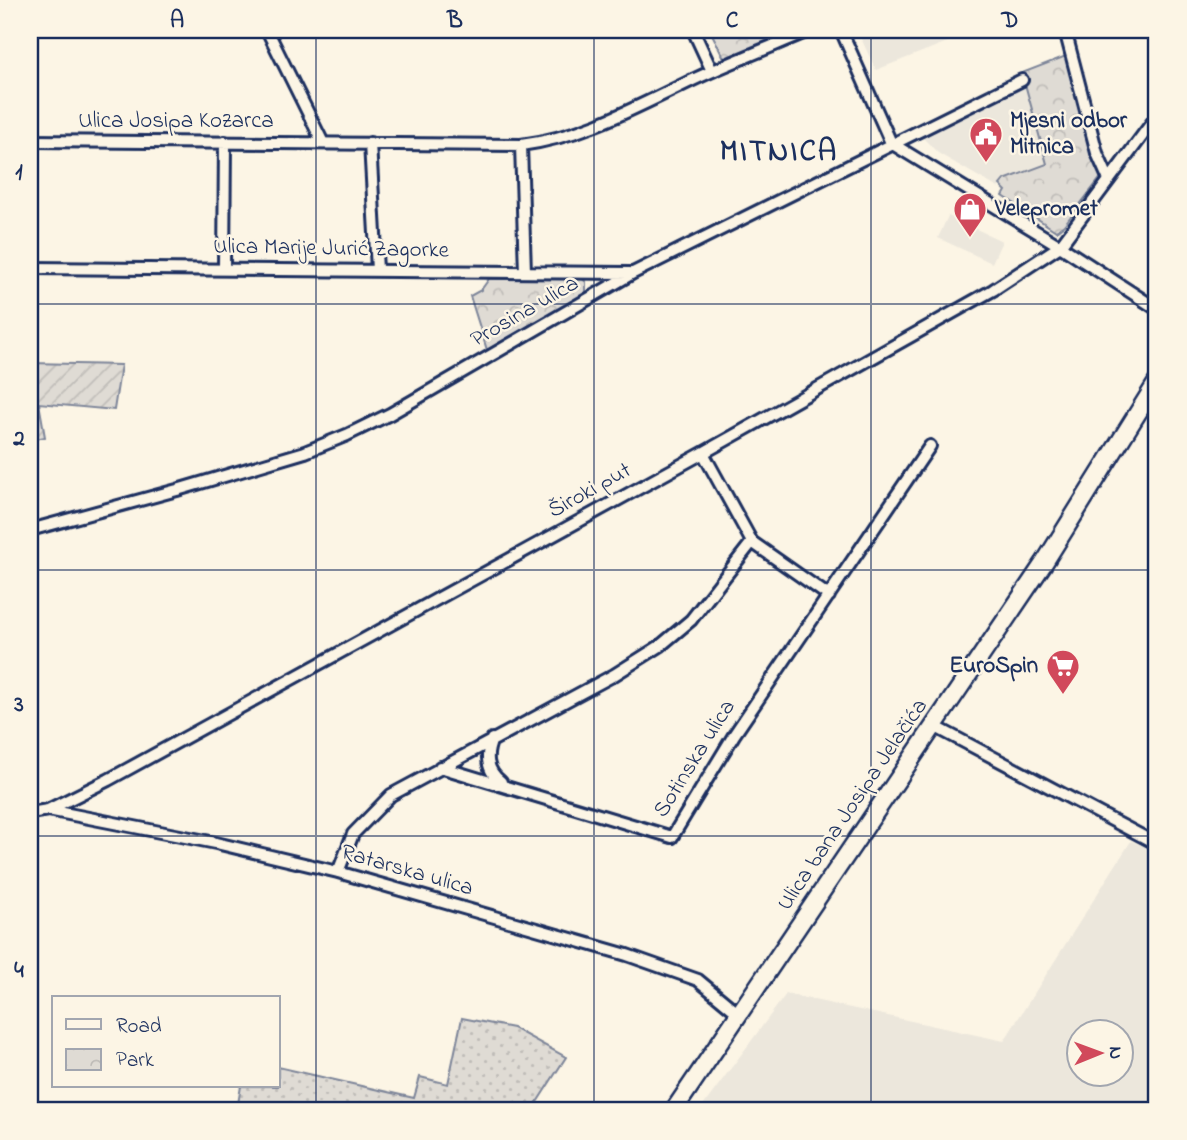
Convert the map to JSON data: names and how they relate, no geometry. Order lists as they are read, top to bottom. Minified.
{"streets":{"main road":["Ulica bana Josipa Jelačića"],"street":["Ulica Josipa Kozarca","Ulica Marije Jurić Zagorke","Prosina ulica","Široki put","Sotinska ulica","Ratarska ulica"]},"crossings":[["Ulica Marije Jurić Zagorke","Prosina ulica"],["Široki put","Ratarska ulica"],["Ulica bana Josipa Jelačića","Ratarska ulica"]],"districts":["MITNICA"],"places":{"public building":["Mjesni odbor Mitnica"],"shop":["Velepromet"],"supermarket":["EuroSpin"]},"legend":["Road","Park"],"north":"right","grid":{"columns":["A","B","C","D"],"rows":["1","2","3","4"]}}
